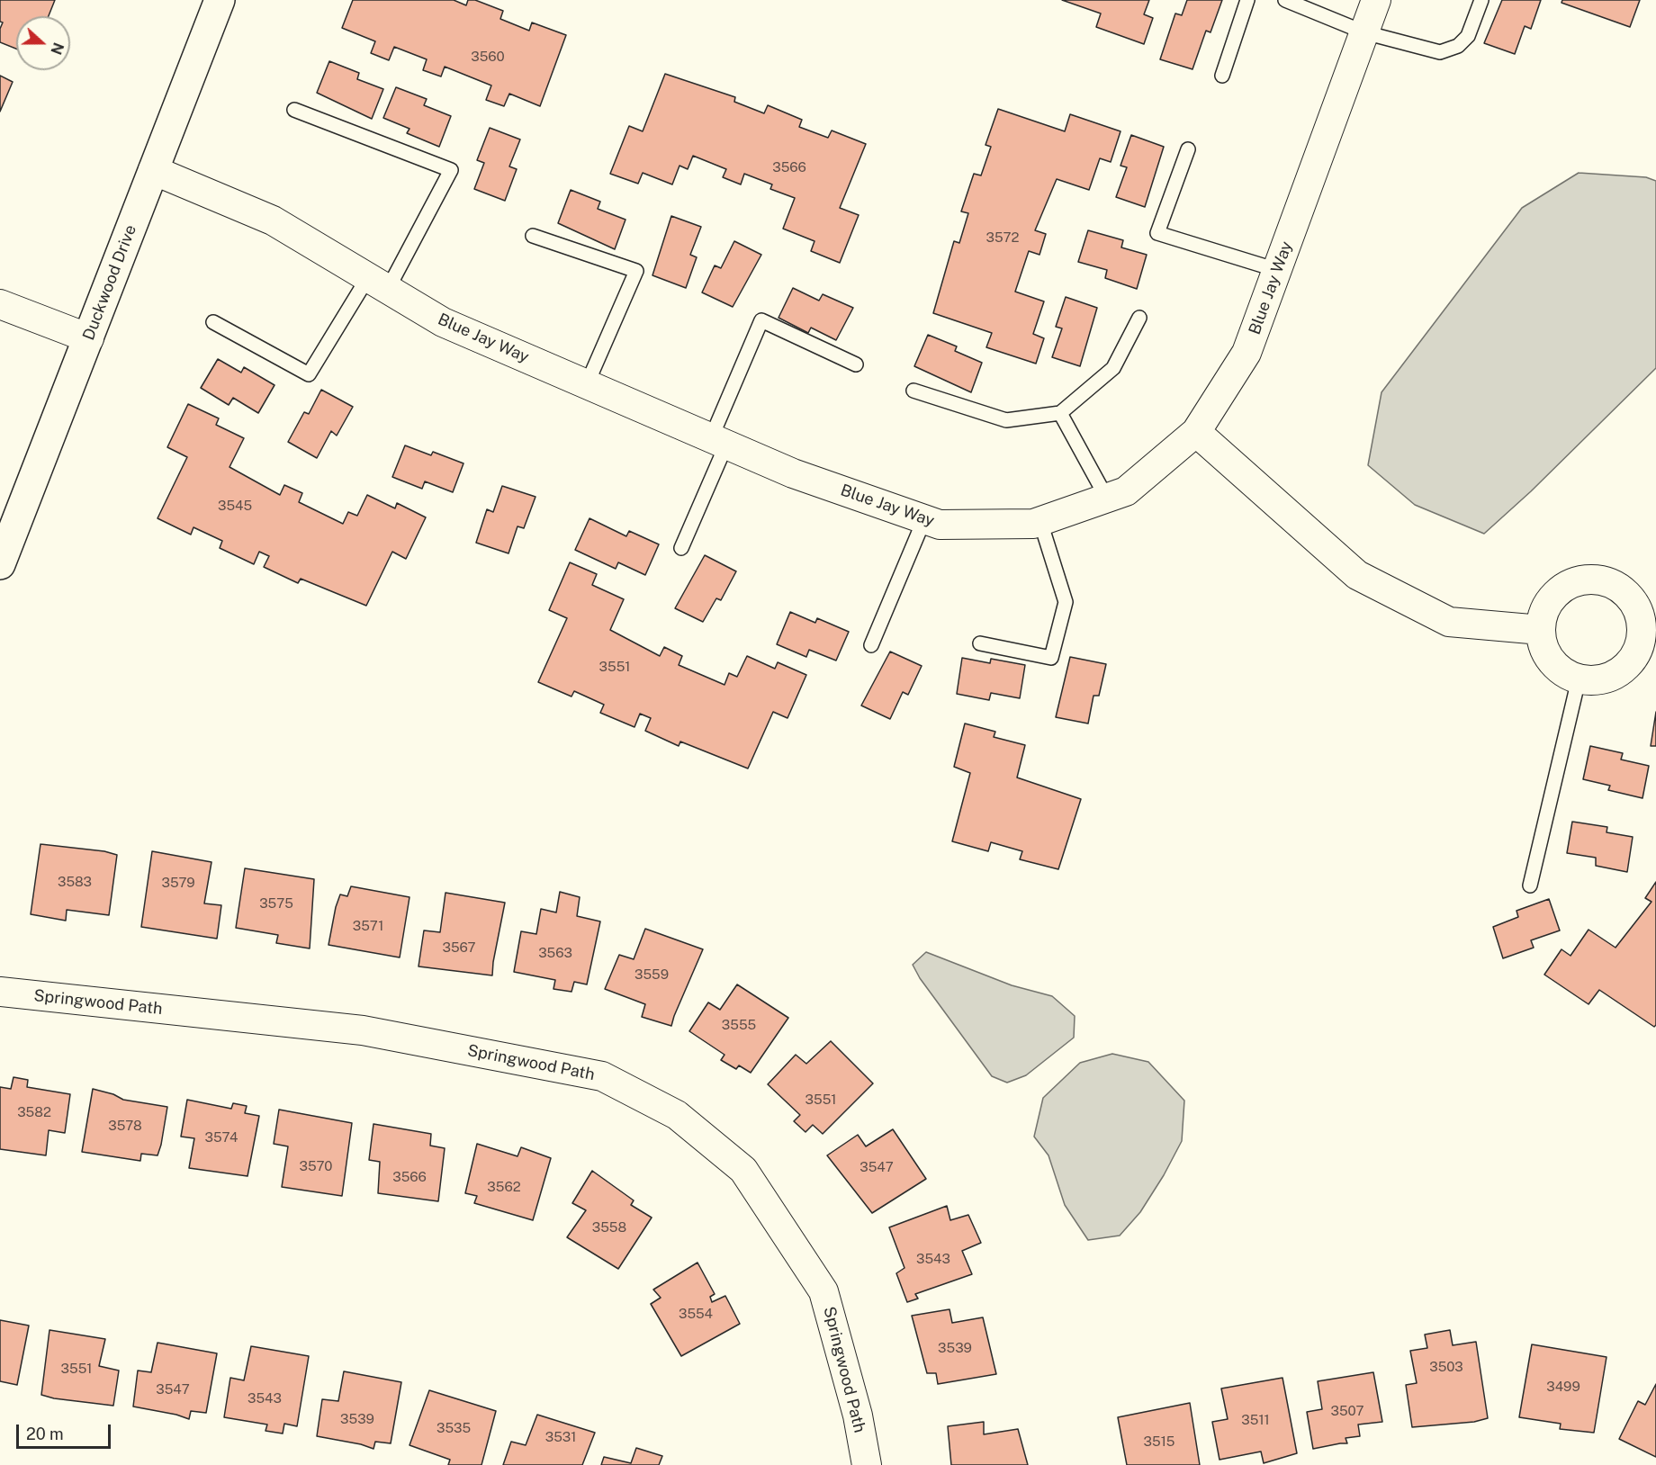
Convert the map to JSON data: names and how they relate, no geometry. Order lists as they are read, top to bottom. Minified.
{"streets":{"street":["Duckwood Drive","Blue Jay Way","Springwood Path"]},"crossings":[["Duckwood Drive","Blue Jay Way"]],"house_numbers":["3560","3566","3572","3545","3551","3583","3579","3575","3571","3567","3563","3559","3555","3551","3582","3578","3574","3570","3547","3566","3562","3558","3543","3554","3539","3503","3551","3499","3547","3543","3507","3539","3511","3535","3531","3515"],"scale_bar":"20 m","north":"right"}
